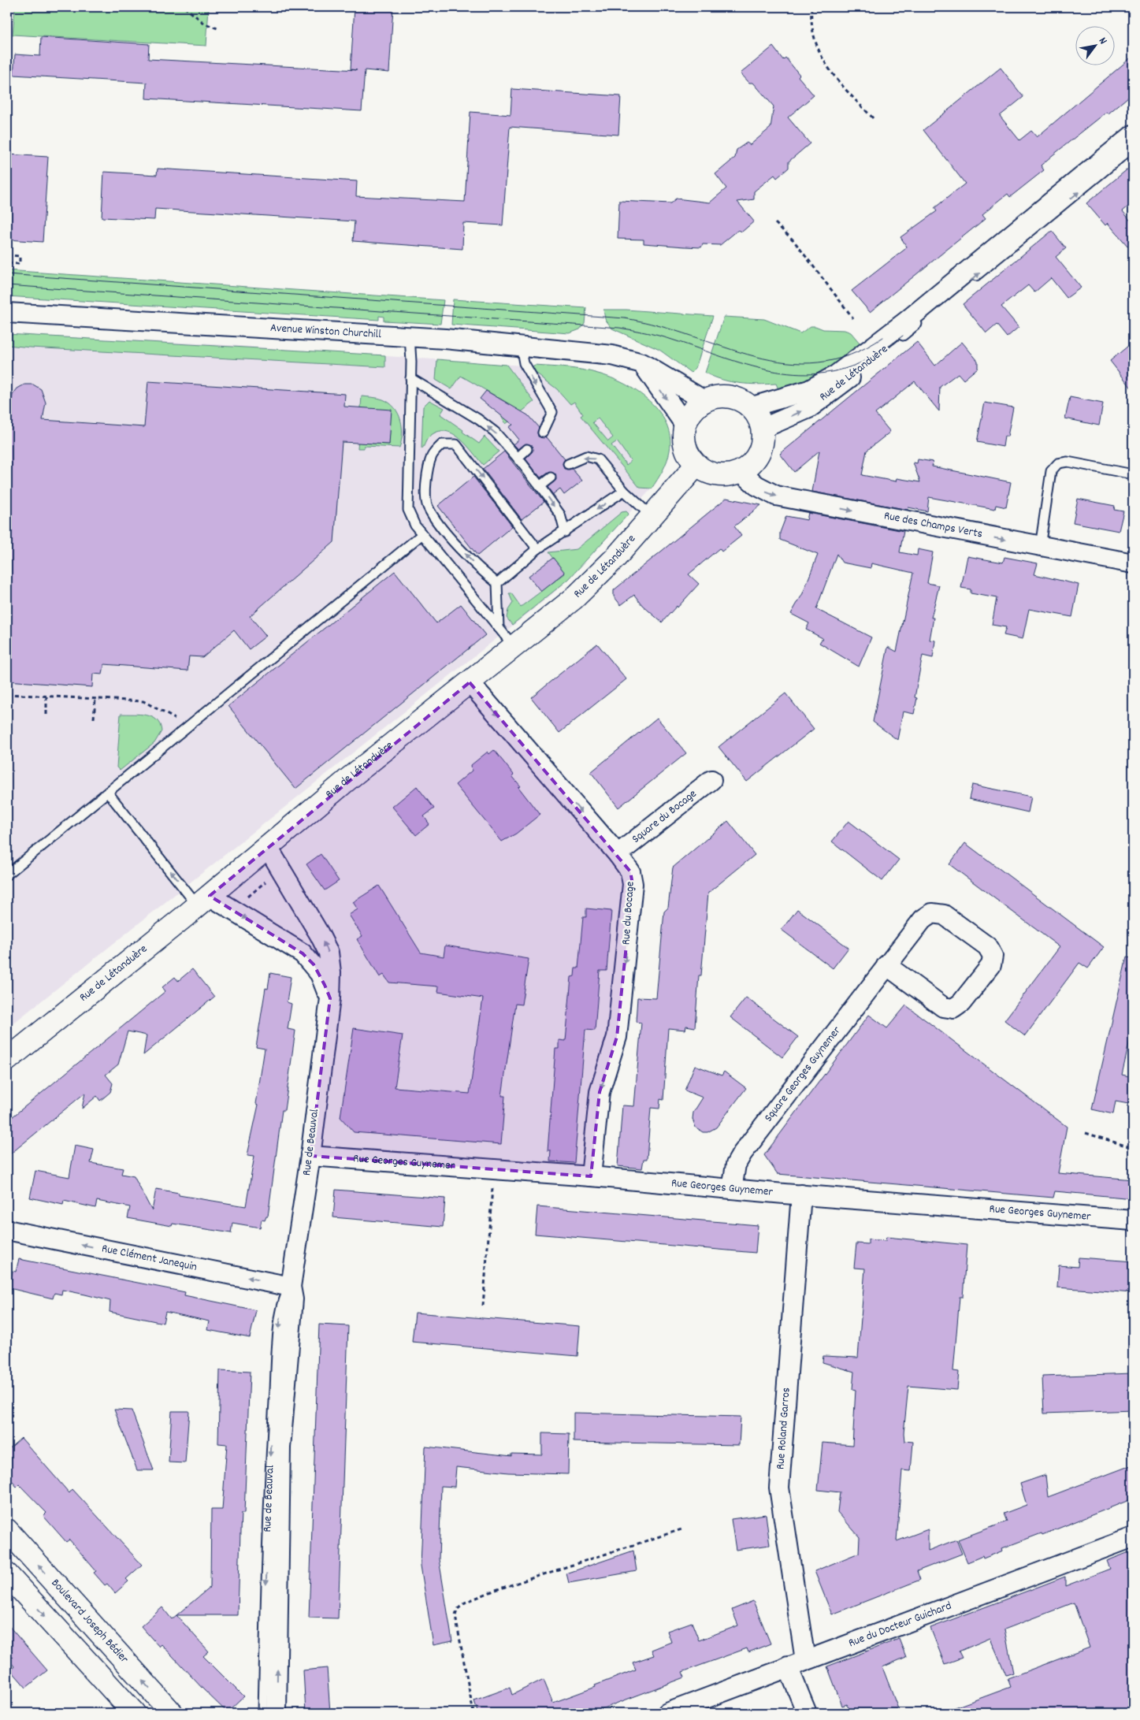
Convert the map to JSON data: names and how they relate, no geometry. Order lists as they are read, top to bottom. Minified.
{"streets":{"street":["Avenue Winston Churchill","Rue de Létanduère","Rue des Champs Verts","Square du Bocage","Rue du Bocage","Square Georges Guynemer","Rue de Beauval","Rue Georges Guynemer","Rue Clément Janequin","Rue Roland Garros","Boulevard Joseph Bédier","Rue du Docteur Guichard"]},"crossings":[["Avenue Winston Churchill","Rue de Létanduère"],["Avenue Winston Churchill","Rue des Champs Verts"],["Rue de Létanduère","Rue des Champs Verts"],["Rue de Létanduère","Rue du Bocage"],["Rue de Létanduère","Rue de Beauval"],["Square du Bocage","Rue du Bocage"],["Rue du Bocage","Rue Georges Guynemer"],["Square Georges Guynemer","Rue Georges Guynemer"],["Rue de Beauval","Rue Georges Guynemer"],["Rue de Beauval","Rue Clément Janequin"],["Rue Georges Guynemer","Rue Roland Garros"],["Rue Roland Garros","Rue du Docteur Guichard"]],"one_way":["Rue des Champs Verts","Rue du Bocage","Rue Clément Janequin"],"north":"top right"}
